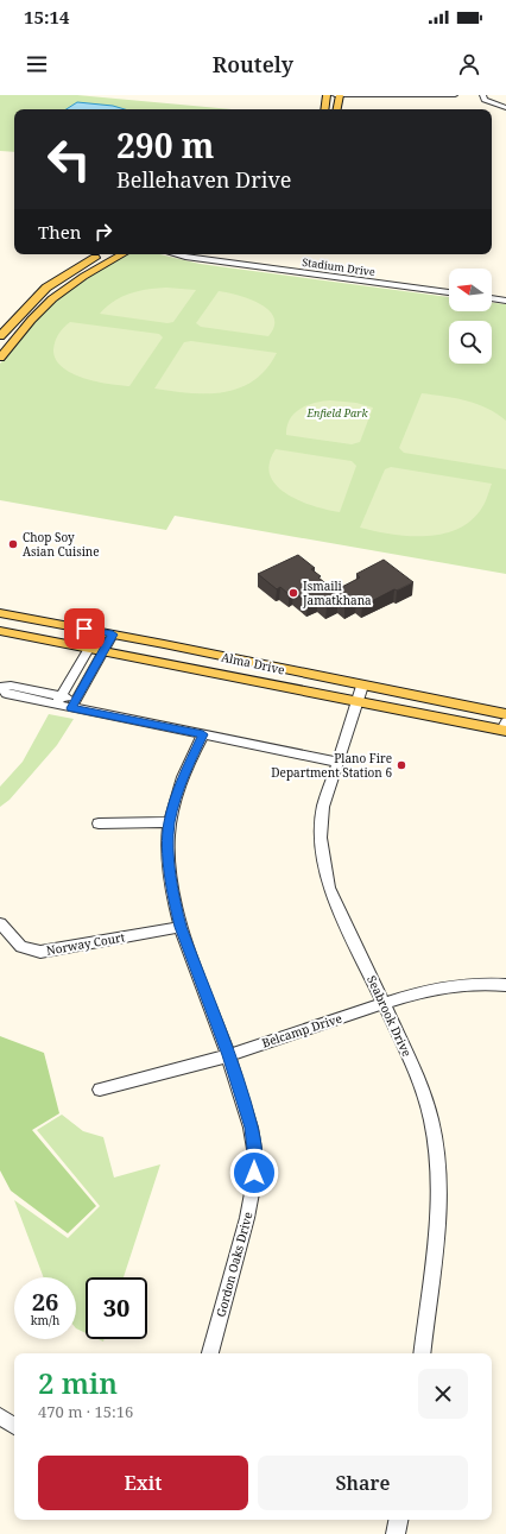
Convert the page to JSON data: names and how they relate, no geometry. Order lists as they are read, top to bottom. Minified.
{"streets":{"main road":["Alma Drive"],"street":["Stadium Drive","Norway Court","Seabrook Drive","Belcamp Drive","Gordon Oaks Drive"]},"crossings":[["Alma Drive","Seabrook Drive"],["Norway Court","Gordon Oaks Drive"],["Seabrook Drive","Belcamp Drive"],["Belcamp Drive","Gordon Oaks Drive"]],"parks":["Enfield Park"],"places":["Chop Soy Asian Cuisine","Ismaili Jamatkhana","Plano Fire Department Station 6"],"north":"left","page":{"status":"15:14","header":"Routely","turn":["290 m","Bellehaven Drive"],"then":"Then","speed":"26 km/h","limit":"30","heading":["2 min","470 m · 15:16"],"buttons":["Exit","Share"]}}
